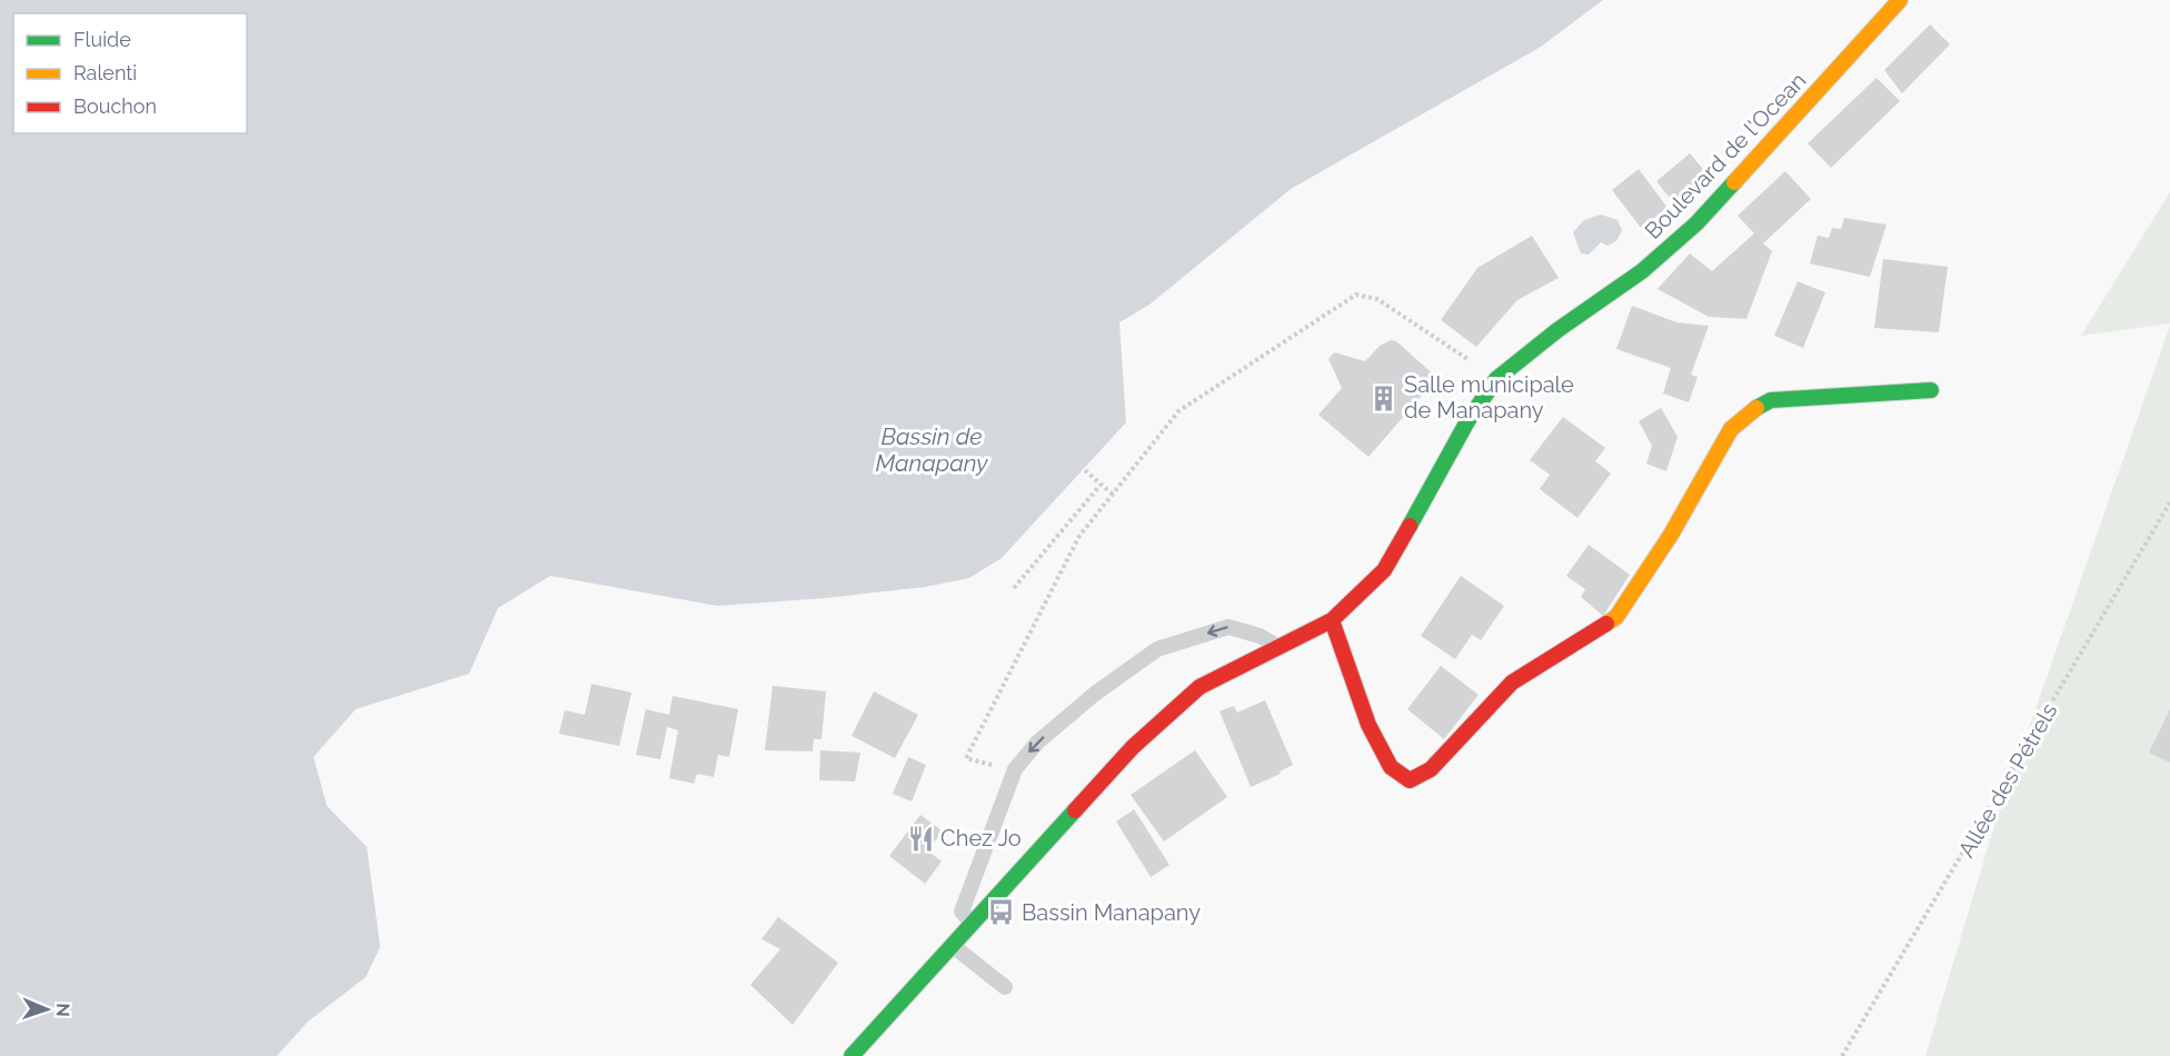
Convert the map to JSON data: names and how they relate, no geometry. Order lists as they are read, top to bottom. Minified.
{"streets":{"street":["Boulevard de l'Ocean"],"path":["Allée des Pétrels"]},"water":["Bassin de Manapany"],"places":{"building":["Salle municipale de Manapany"],"restaurant":["Chez Jo"],"bus stop":["Bassin Manapany"]},"legend":["Fluide","Ralenti","Bouchon"],"north":"right"}
